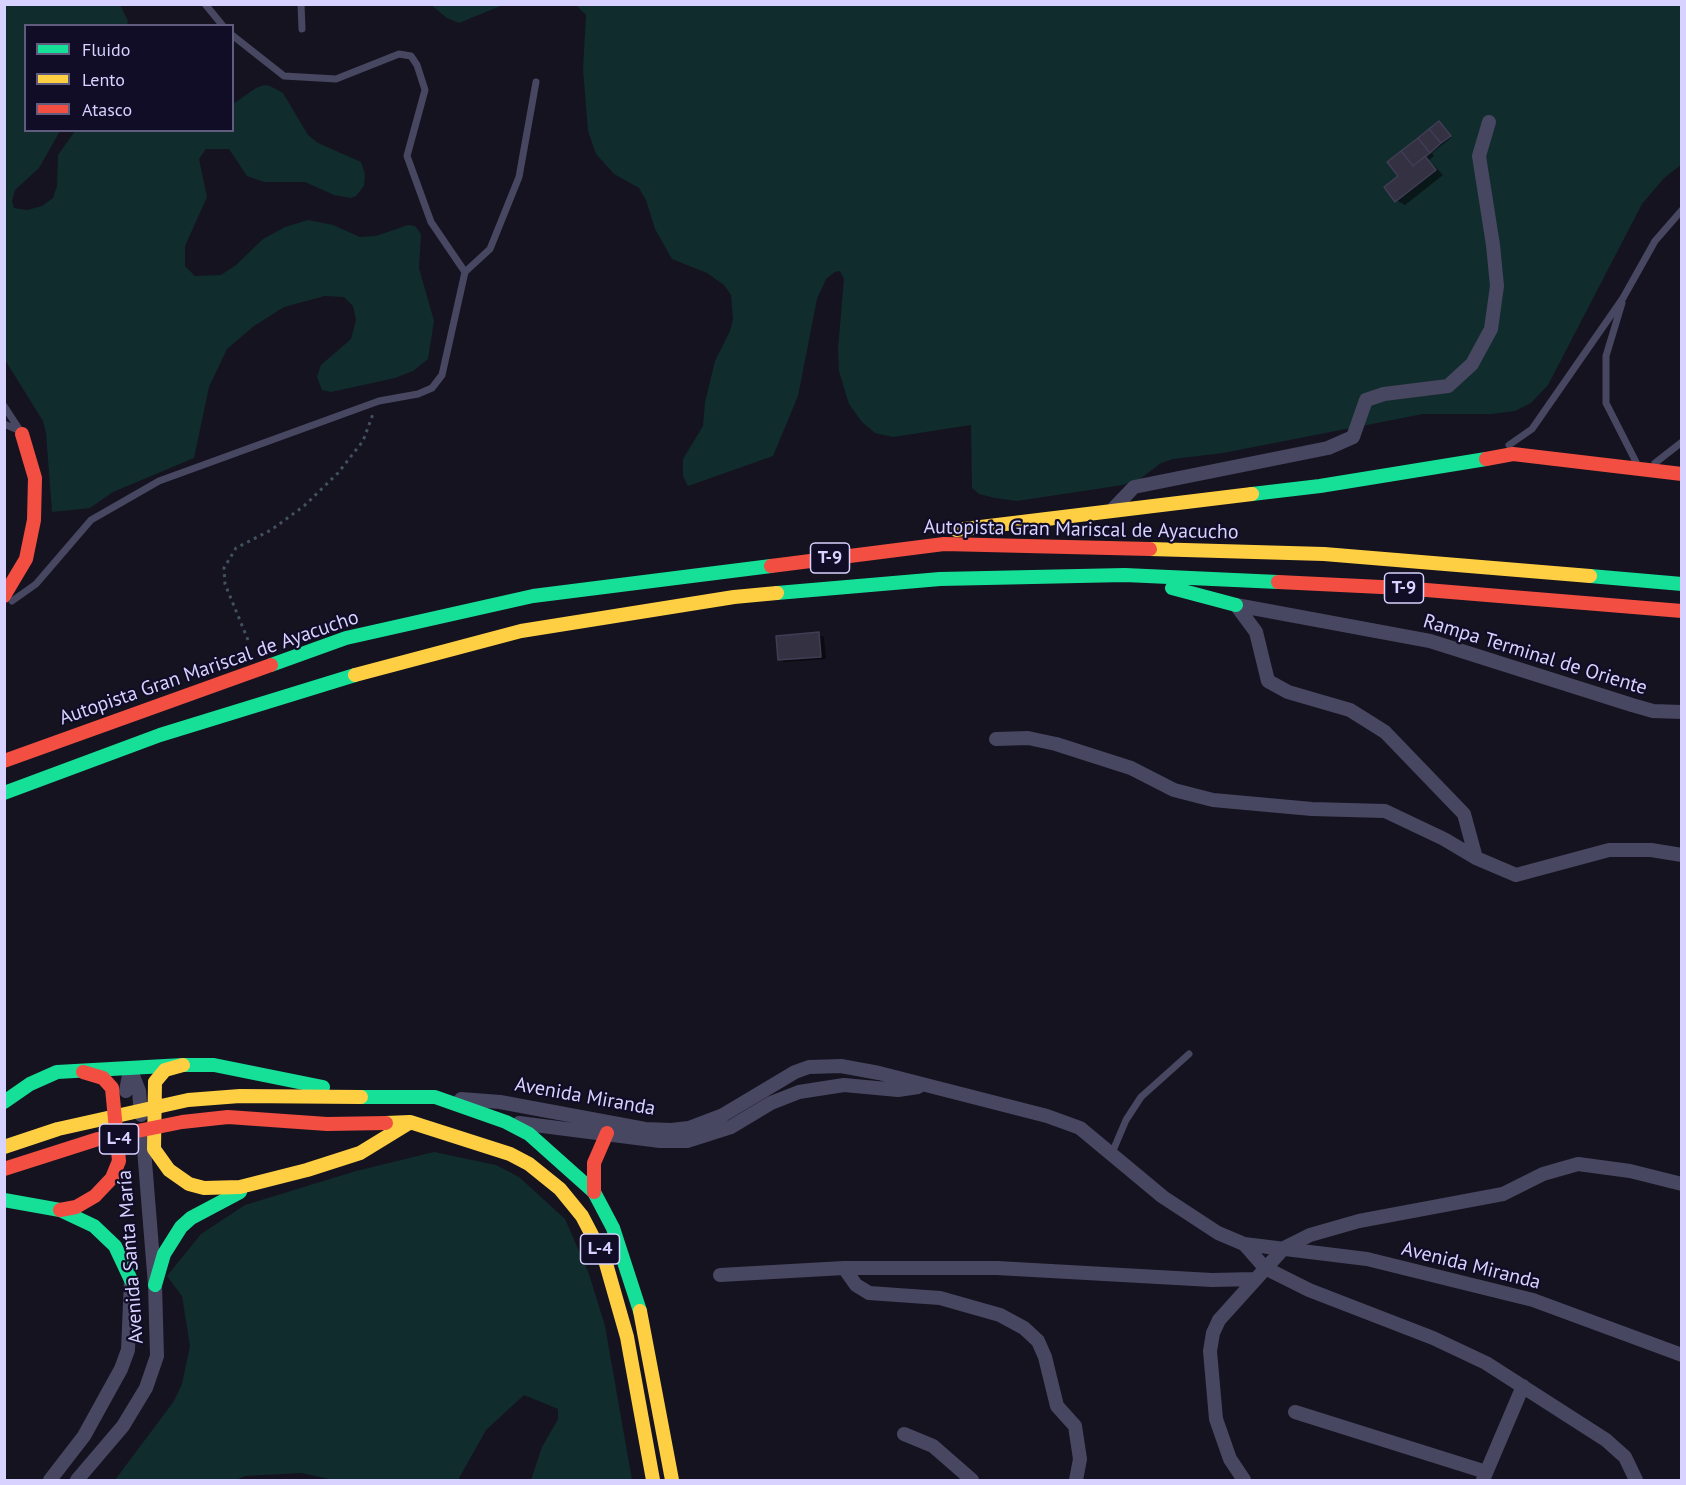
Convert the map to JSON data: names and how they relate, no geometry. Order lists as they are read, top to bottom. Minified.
{"streets":{"main road":["Autopista Gran Mariscal de Ayacucho","T-9","L-4"],"street":["Rampa Terminal de Oriente","Avenida Miranda","Avenida Santa María"]},"crossings":[["Avenida Miranda","L-4"],["L-4","Avenida Santa María"]],"legend":["Fluido","Lento","Atasco"]}
